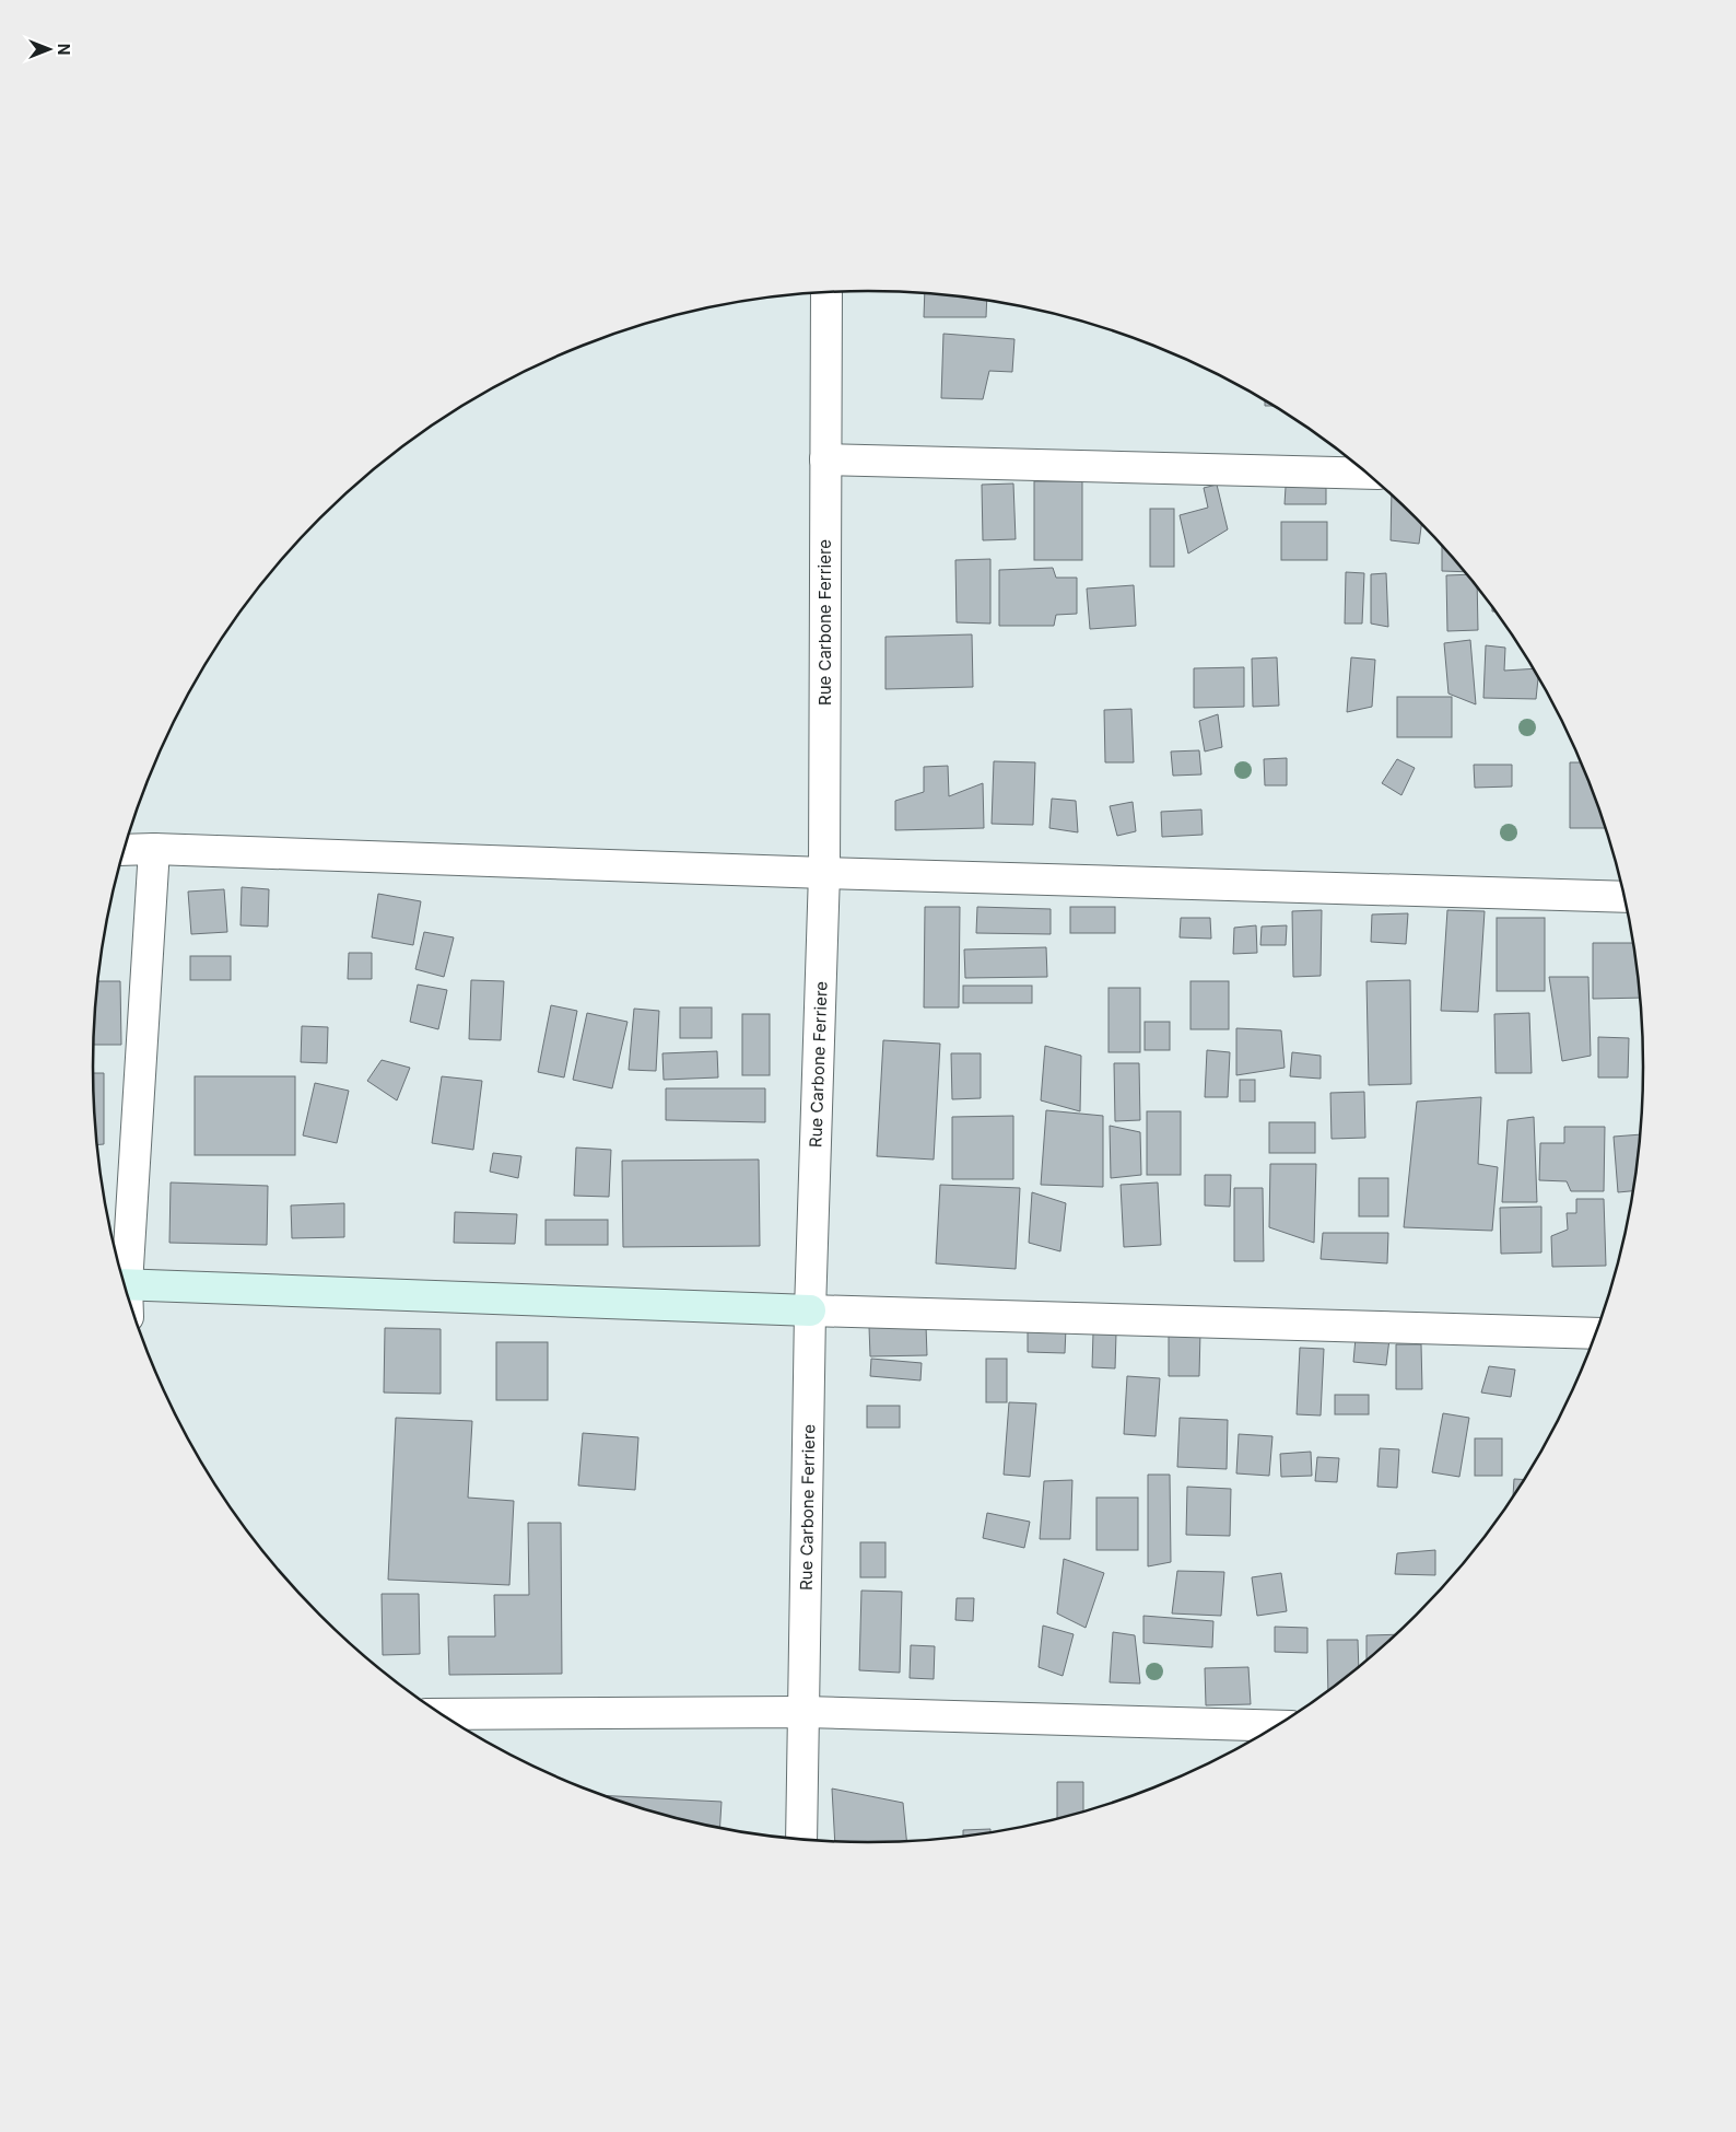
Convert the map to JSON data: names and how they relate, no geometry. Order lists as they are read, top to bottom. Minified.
{"streets":{"street":["Rue Carbone Ferriere"]},"north":"right"}
